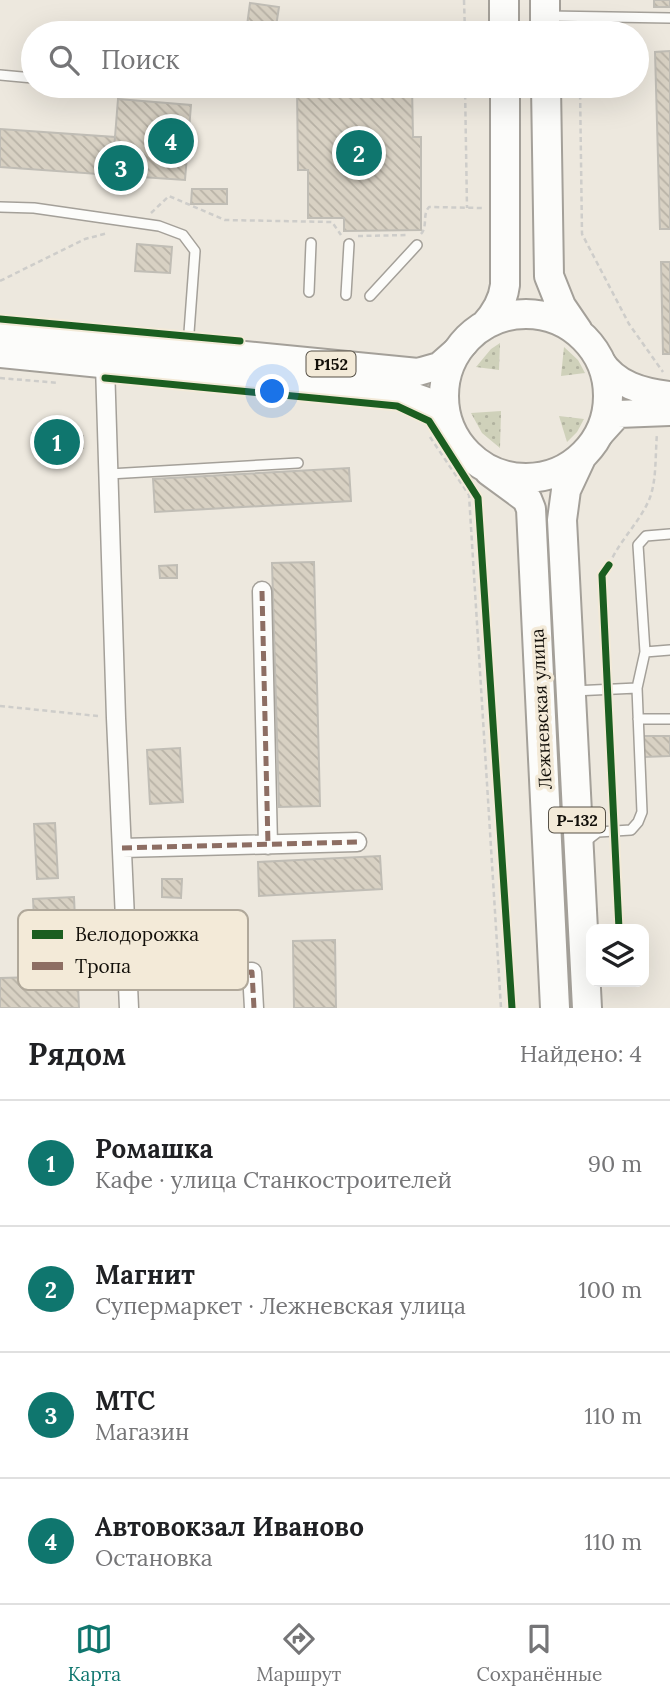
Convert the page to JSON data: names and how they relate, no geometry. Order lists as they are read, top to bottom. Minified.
{"streets":{"highway":["Лежневская улица","Р-132"],"main road":["Р152"]},"crossings":[["Р152","Лежневская улица"]],"legend":["Велодорожка","Тропа"],"page":{"search":"Поиск","pins":["4","2","3","1"],"heading":["Рядом","Найдено: 4"],"list":[{"mark":"1","name":"Ромашка","note":"Кафе · улица Станкостроителей","value":"90 m"},{"mark":"2","name":"Магнит","note":"Супермаркет · Лежневская улица","value":"100 m"},{"mark":"3","name":"МТС","note":"Магазин","value":"110 m"},{"mark":"4","name":"Автовокзал Иваново","note":"Остановка","value":"110 m"}],"nav":["Карта","Маршрут","Сохранённые"]}}
